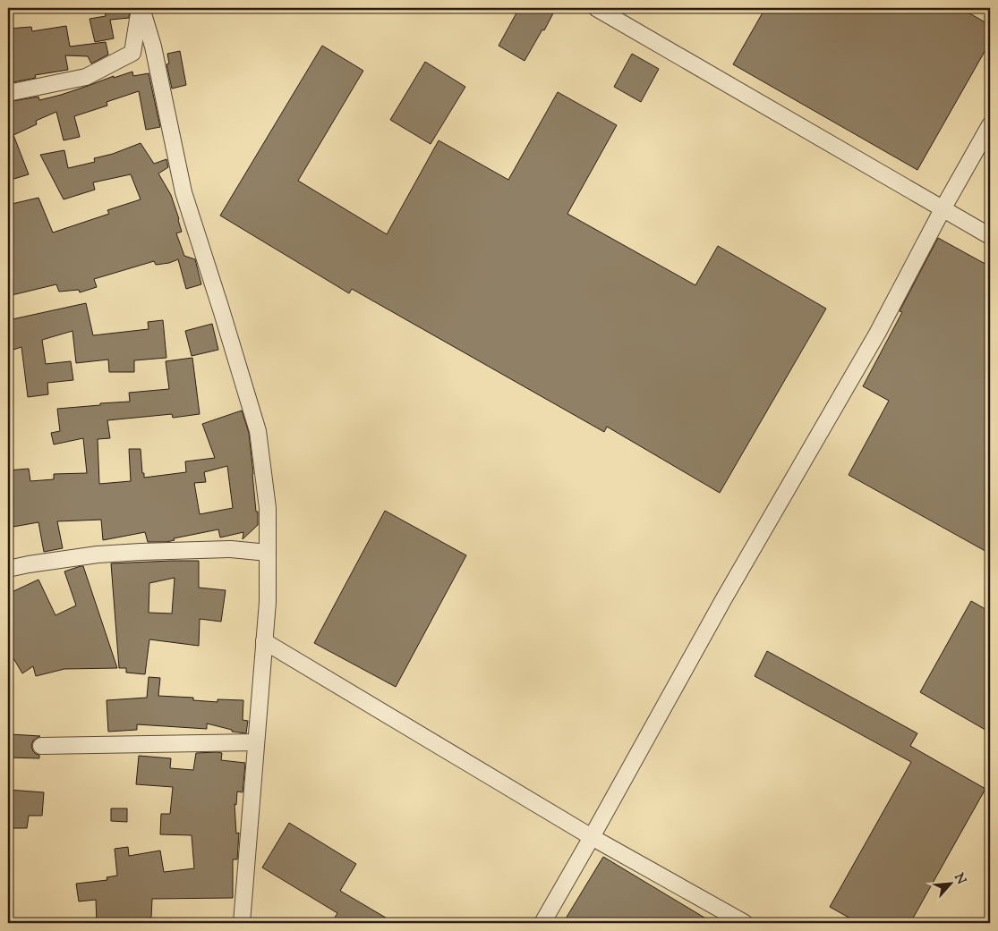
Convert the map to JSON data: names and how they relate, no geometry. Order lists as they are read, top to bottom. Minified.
{"north":"top right"}
